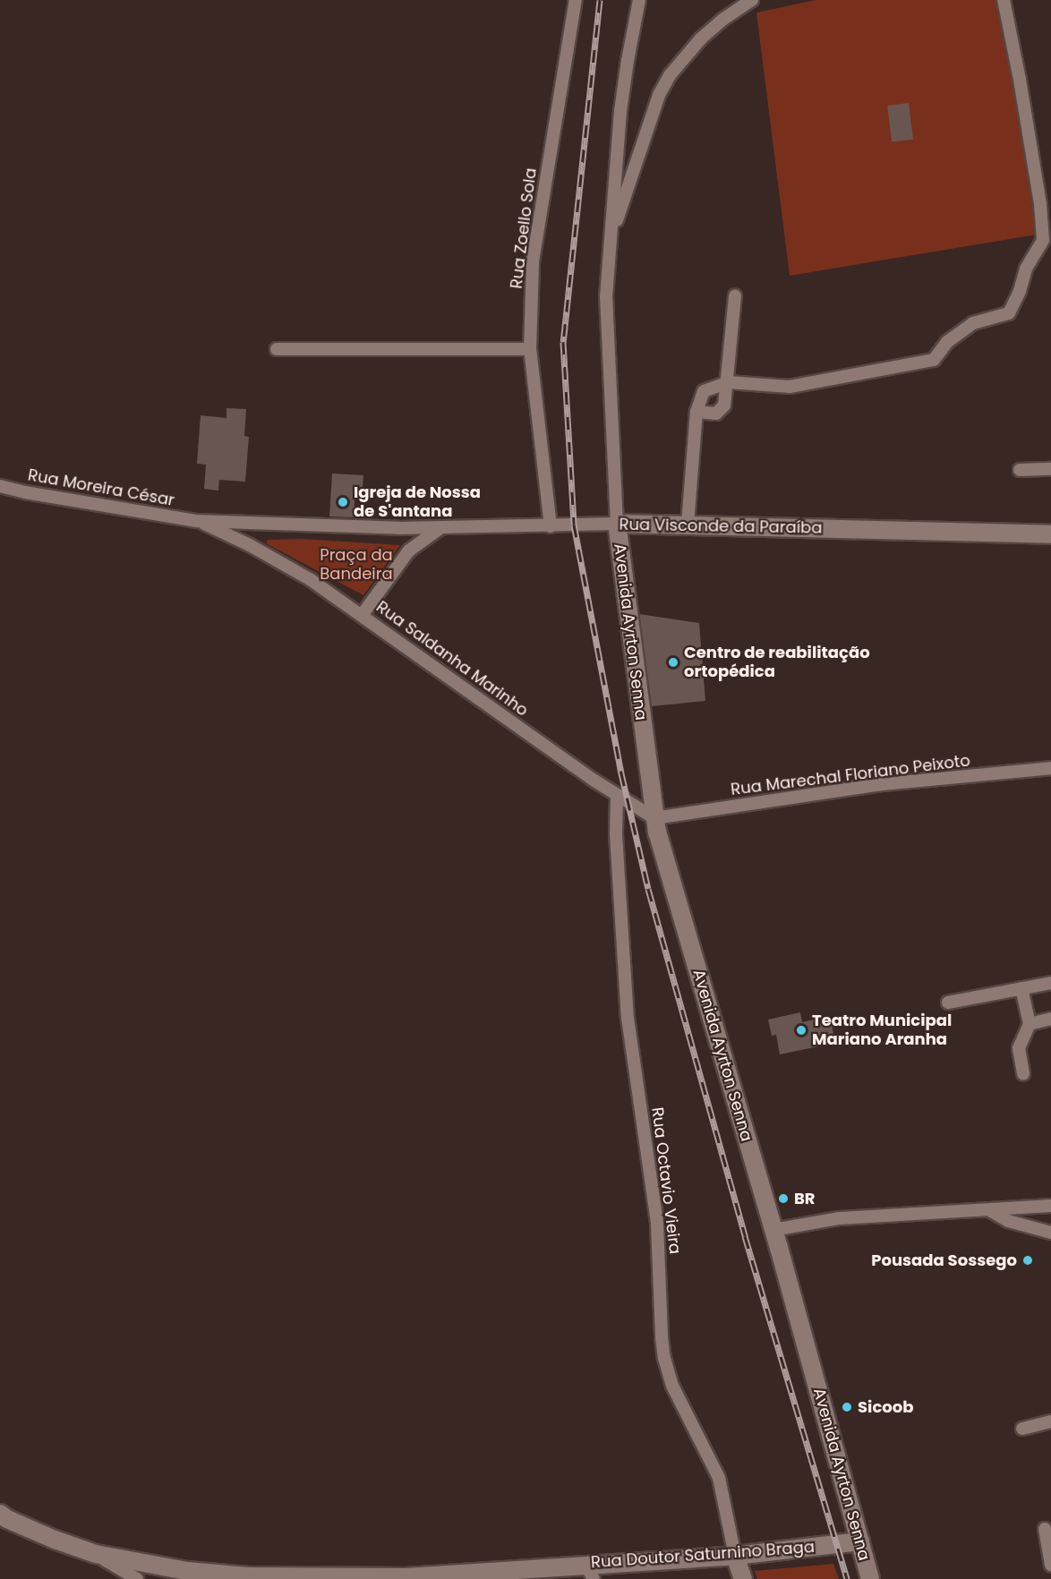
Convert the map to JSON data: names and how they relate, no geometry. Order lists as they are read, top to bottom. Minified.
{"streets":{"main road":["Rua Visconde da Paraíba","Avenida Ayrton Senna","Rua Doutor Saturnino Braga"],"street":["Rua Zoello Sola","Rua Moreira César","Rua Saldanha Marinho","Rua Marechal Floriano Peixoto","Rua Octavio Vieira"]},"crossings":[["Rua Zoello Sola","Rua Visconde da Paraíba"],["Rua Moreira César","Rua Visconde da Paraíba"],["Rua Moreira César","Rua Saldanha Marinho"],["Rua Visconde da Paraíba","Avenida Ayrton Senna"],["Rua Visconde da Paraíba","Rua Saldanha Marinho"],["Avenida Ayrton Senna","Rua Saldanha Marinho"],["Avenida Ayrton Senna","Rua Marechal Floriano Peixoto"],["Avenida Ayrton Senna","Rua Doutor Saturnino Braga"],["Rua Saldanha Marinho","Rua Marechal Floriano Peixoto"],["Rua Saldanha Marinho","Rua Octavio Vieira"],["Rua Octavio Vieira","Rua Doutor Saturnino Braga"]],"parks":["Praça da Bandeira"],"places":["Igreja de Nossa de S'antana","Centro de reabilitação ortopédica","Teatro Municipal Mariano Aranha","BR","Pousada Sossego","Sicoob"]}
